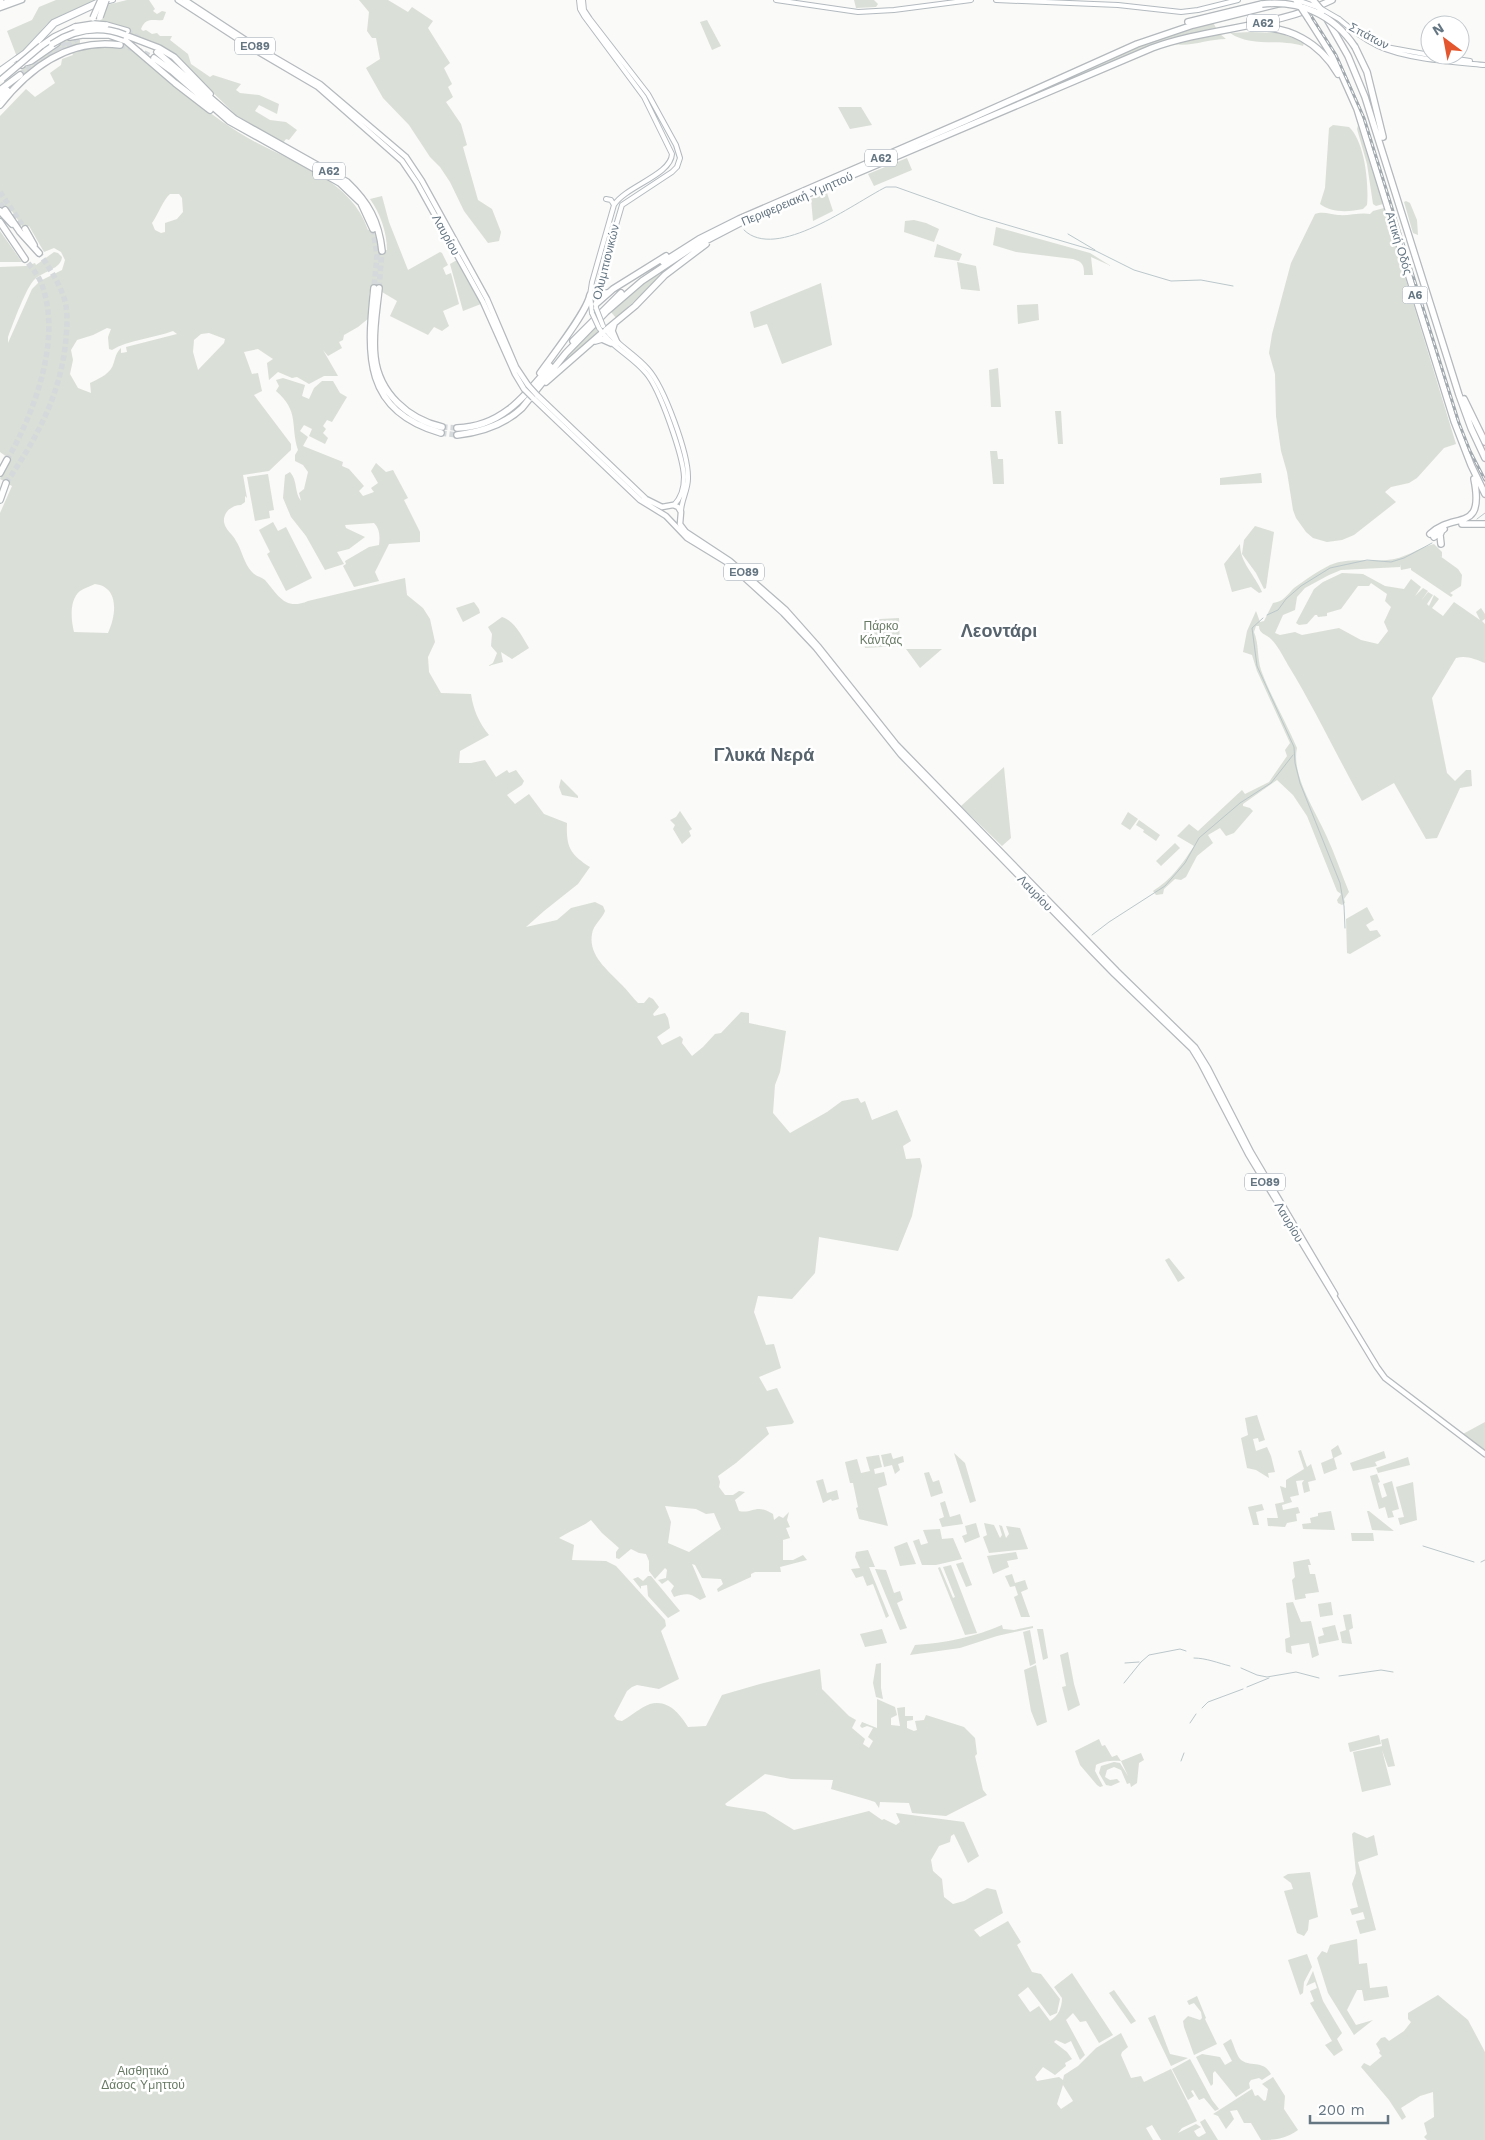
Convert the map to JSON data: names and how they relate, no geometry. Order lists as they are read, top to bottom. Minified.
{"streets":{"highway":["Α62","Περιφερειακή Υμηττού","Αττική Οδός","Α6"],"main road":["Σπάτων","ΕΟ89","Λαυρίου","Ολυμπιονικών"]},"crossings":[["Σπάτων","Περιφερειακή Υμηττού"],["Σπάτων","Αττική Οδός"],["Περιφερειακή Υμηττού","Λαυρίου"],["Περιφερειακή Υμηττού","Αττική Οδός"],["Λαυρίου","Ολυμπιονικών"]],"districts":["Λεοντάρι","Γλυκά Νερά"],"parks":["Πάρκο Κάντζας","Αισθητικό Δάσος Υμηττού"],"scale_bar":"200 m","north":"top left"}
